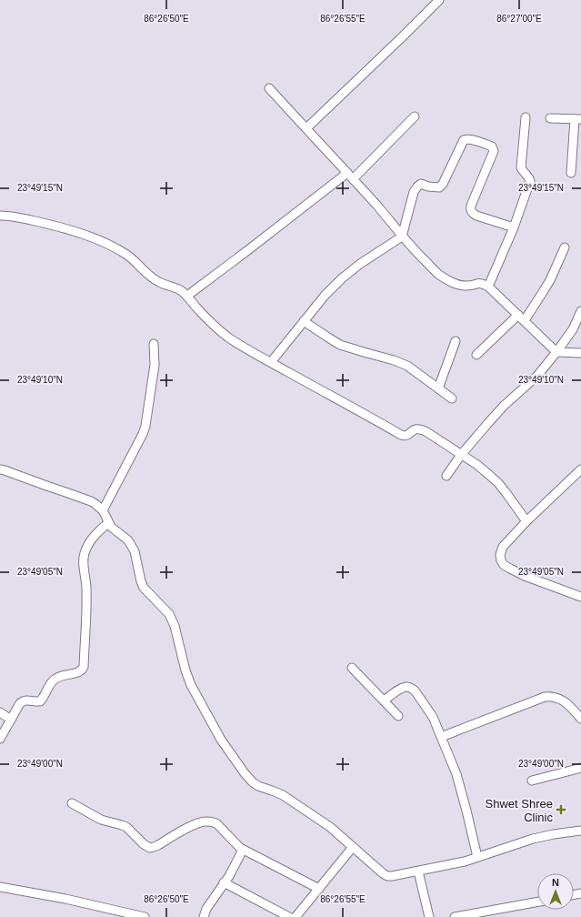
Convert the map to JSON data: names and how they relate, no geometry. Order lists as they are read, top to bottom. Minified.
{"places":{"health":["Shwet Shree Clinic"]},"north":"top","coordinates":["86°26'50\"E","86°26'55\"E","86°27'00\"E","23°49'15\"N","23°49'10\"N","23°49'05\"N","23°49'00\"N"]}
